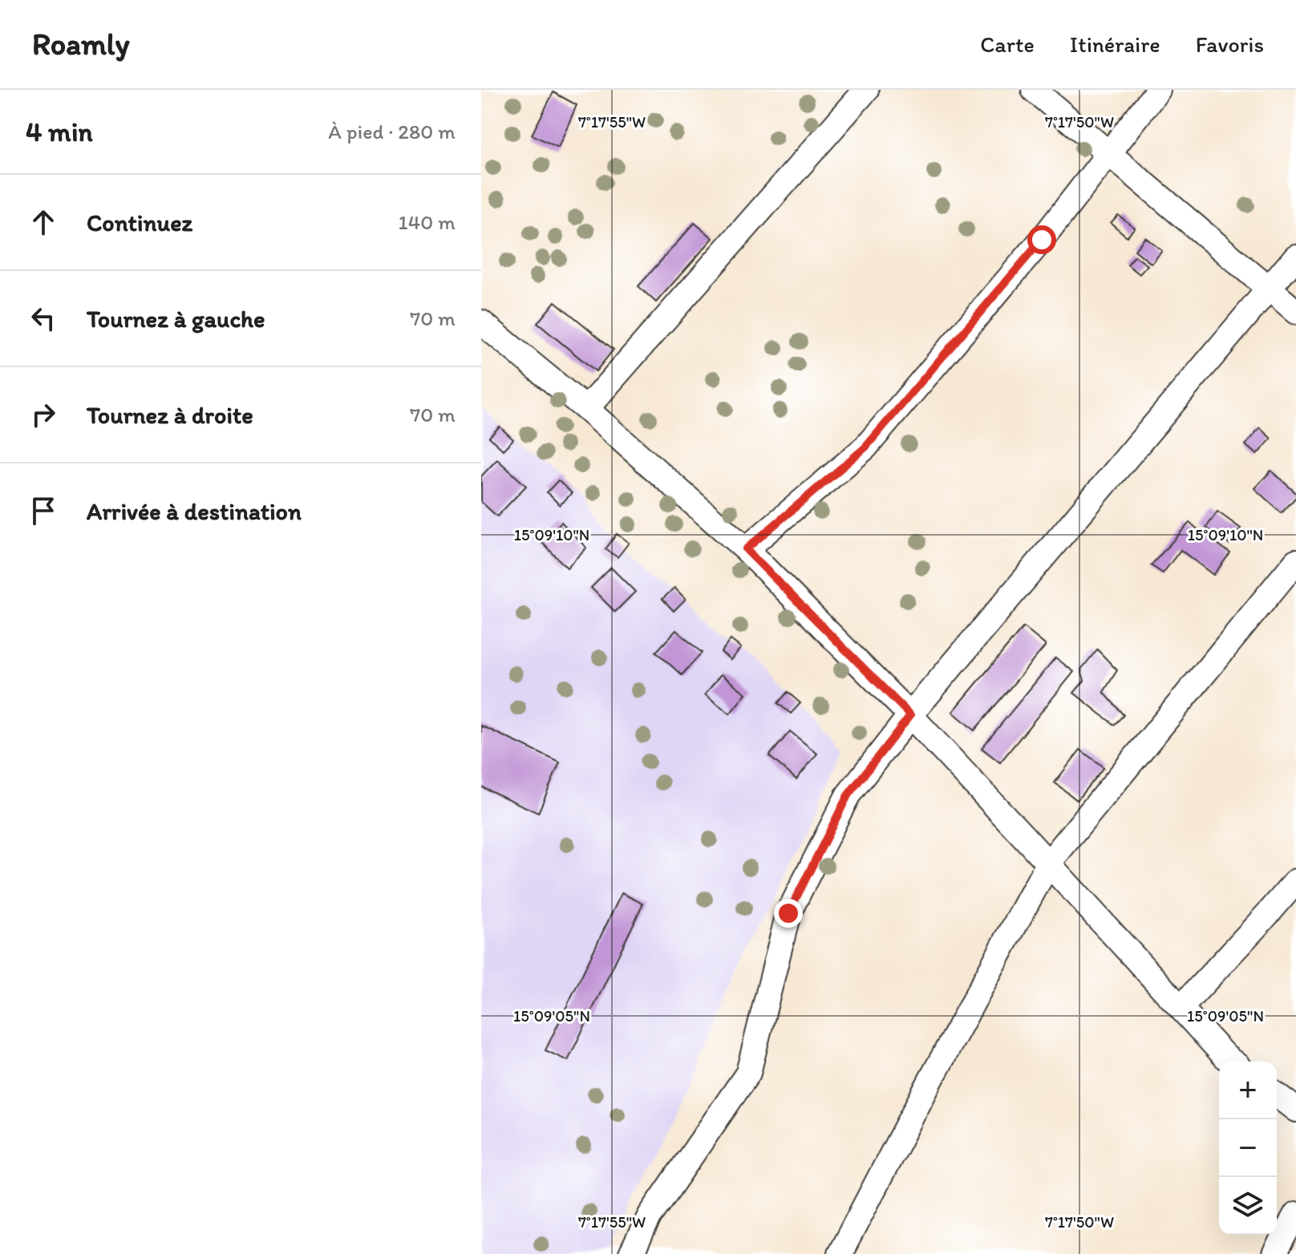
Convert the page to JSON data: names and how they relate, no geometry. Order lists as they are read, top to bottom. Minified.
{"page":{"header":"Roamly","nav":["Carte","Itinéraire","Favoris"],"heading":["4 min","À pied · 280 m"],"list":[["Continuez","140 m"],["Tournez à gauche","70 m"],["Tournez à droite","70 m"],"Arrivée à destination"],"map_buttons":["+","−"]},"coordinates":["7°17'55\"W","7°17'50\"W","15°09'10\"N","15°09'05\"N"]}
